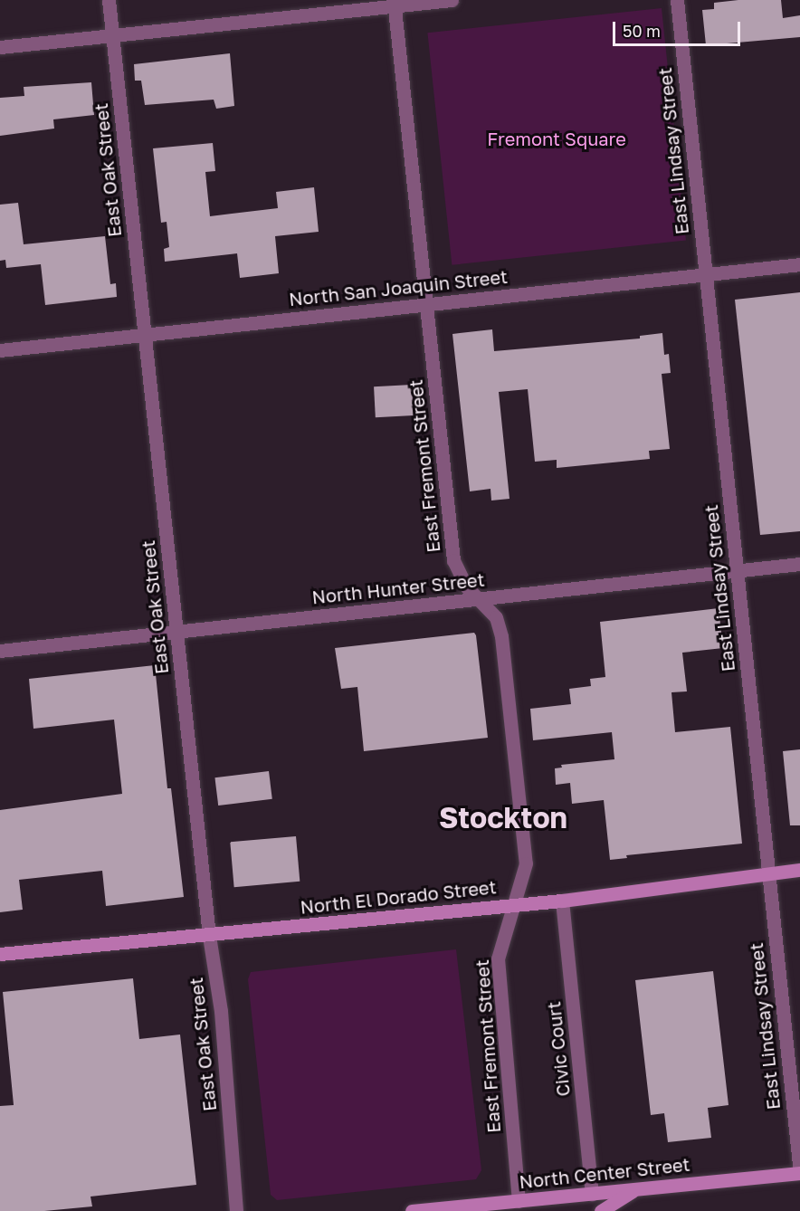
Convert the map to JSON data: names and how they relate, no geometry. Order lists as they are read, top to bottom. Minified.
{"streets":{"main road":["North El Dorado Street","North Center Street"],"street":["East Lindsay Street","East Oak Street","North San Joaquin Street","East Fremont Street","North Hunter Street","Civic Court"]},"crossings":[["East Lindsay Street","North San Joaquin Street"],["East Lindsay Street","North Hunter Street"],["East Lindsay Street","North El Dorado Street"],["East Lindsay Street","North Center Street"],["East Oak Street","North San Joaquin Street"],["East Oak Street","North Hunter Street"],["East Oak Street","North El Dorado Street"],["North San Joaquin Street","East Fremont Street"],["East Fremont Street","North Hunter Street"],["East Fremont Street","North El Dorado Street"],["East Fremont Street","North Center Street"],["North El Dorado Street","Civic Court"],["Civic Court","North Center Street"]],"districts":["Stockton"],"parks":["Fremont Square"],"scale_bar":"50 m"}
